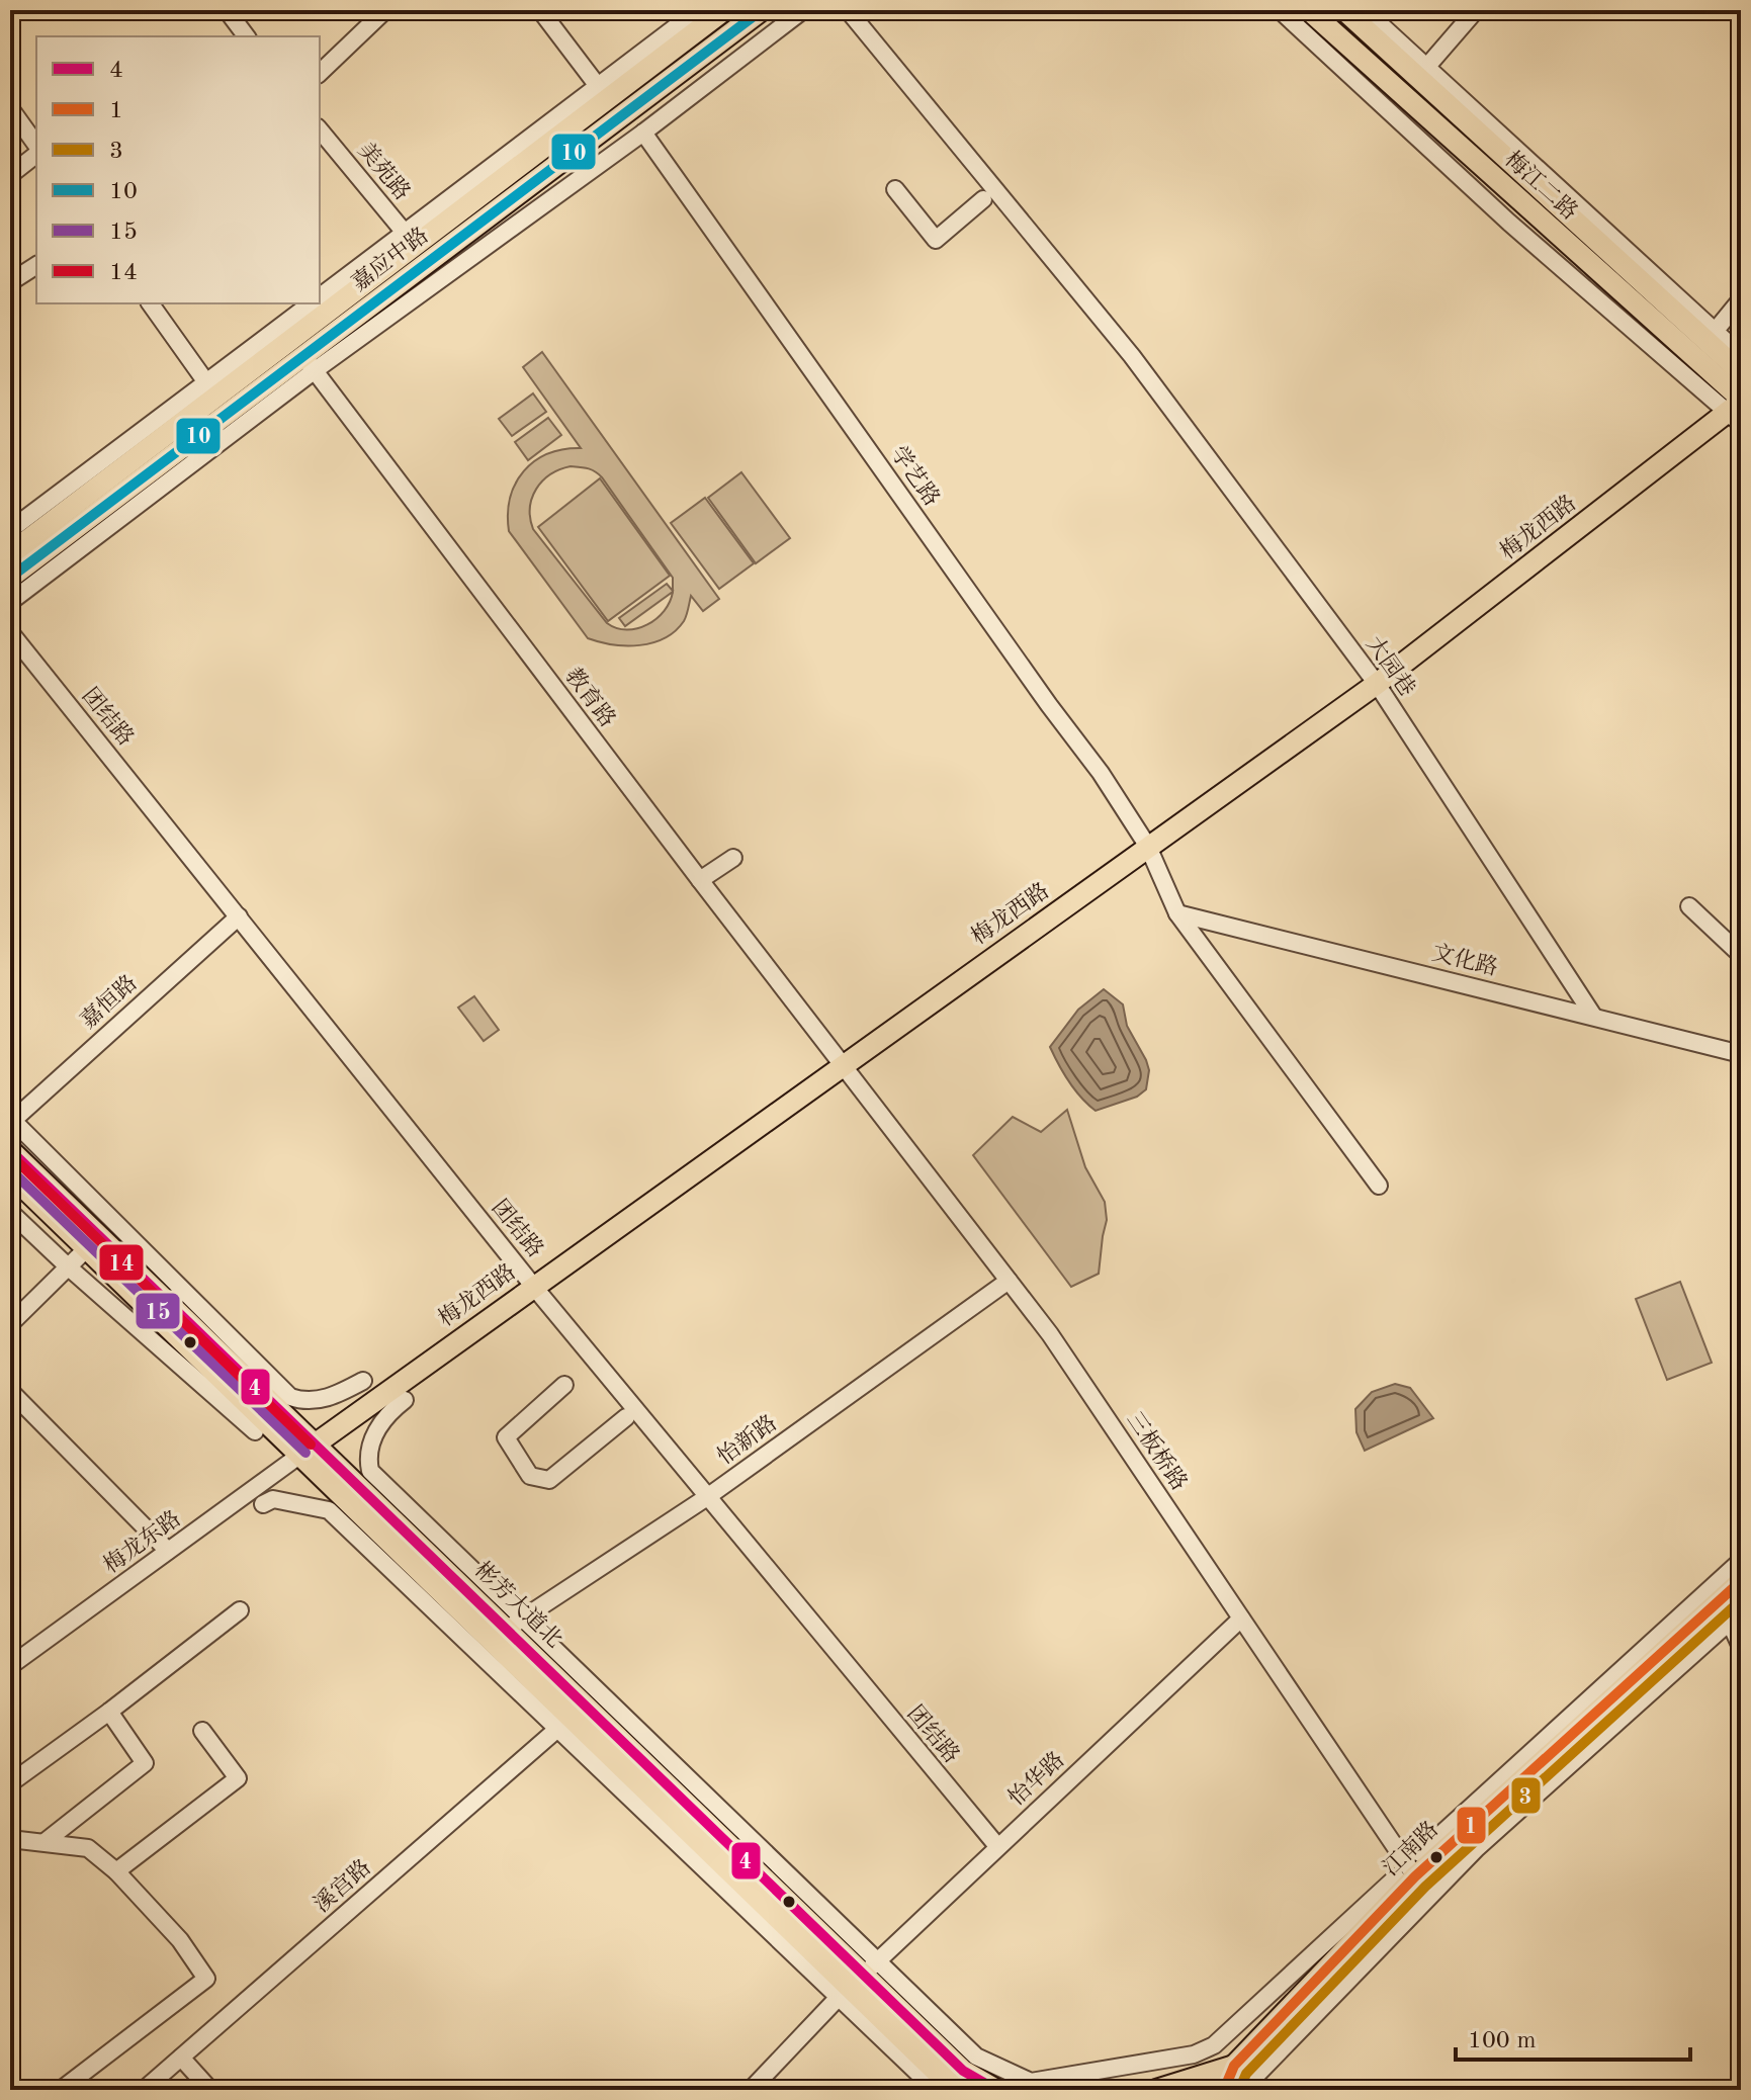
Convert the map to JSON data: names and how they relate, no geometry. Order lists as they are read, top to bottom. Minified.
{"streets":{"main road":["梅江二路","嘉应中路","梅龙西路","彬芳大道北","江南路"],"street":["美苑路","学艺路","大园巷","教育路","团结路","文化路","嘉恒路","怡新路","三板桥路","梅龙东路","怡华路","溪宫路"]},"crossings":[["美苑路","嘉应中路"],["梅江二路","梅龙西路"],["嘉应中路","教育路"],["学艺路","梅龙西路"],["学艺路","文化路"],["梅龙西路","大园巷"],["梅龙西路","教育路"],["梅龙西路","团结路"],["梅龙西路","三板桥路"],["梅龙西路","梅龙东路"],["梅龙西路","彬芳大道北"],["大园巷","文化路"],["教育路","三板桥路"],["团结路","嘉恒路"],["团结路","怡新路"],["团结路","怡华路"],["怡新路","三板桥路"],["怡新路","彬芳大道北"],["三板桥路","怡华路"],["三板桥路","江南路"],["梅龙东路","彬芳大道北"],["彬芳大道北","怡华路"],["彬芳大道北","溪宫路"]],"lines":["transit line 10","transit line 4","transit line 14","transit line 15","transit line 1","transit line 3"],"legend":["4","1","3","10","15","14"],"scale_bar":"100 m"}
